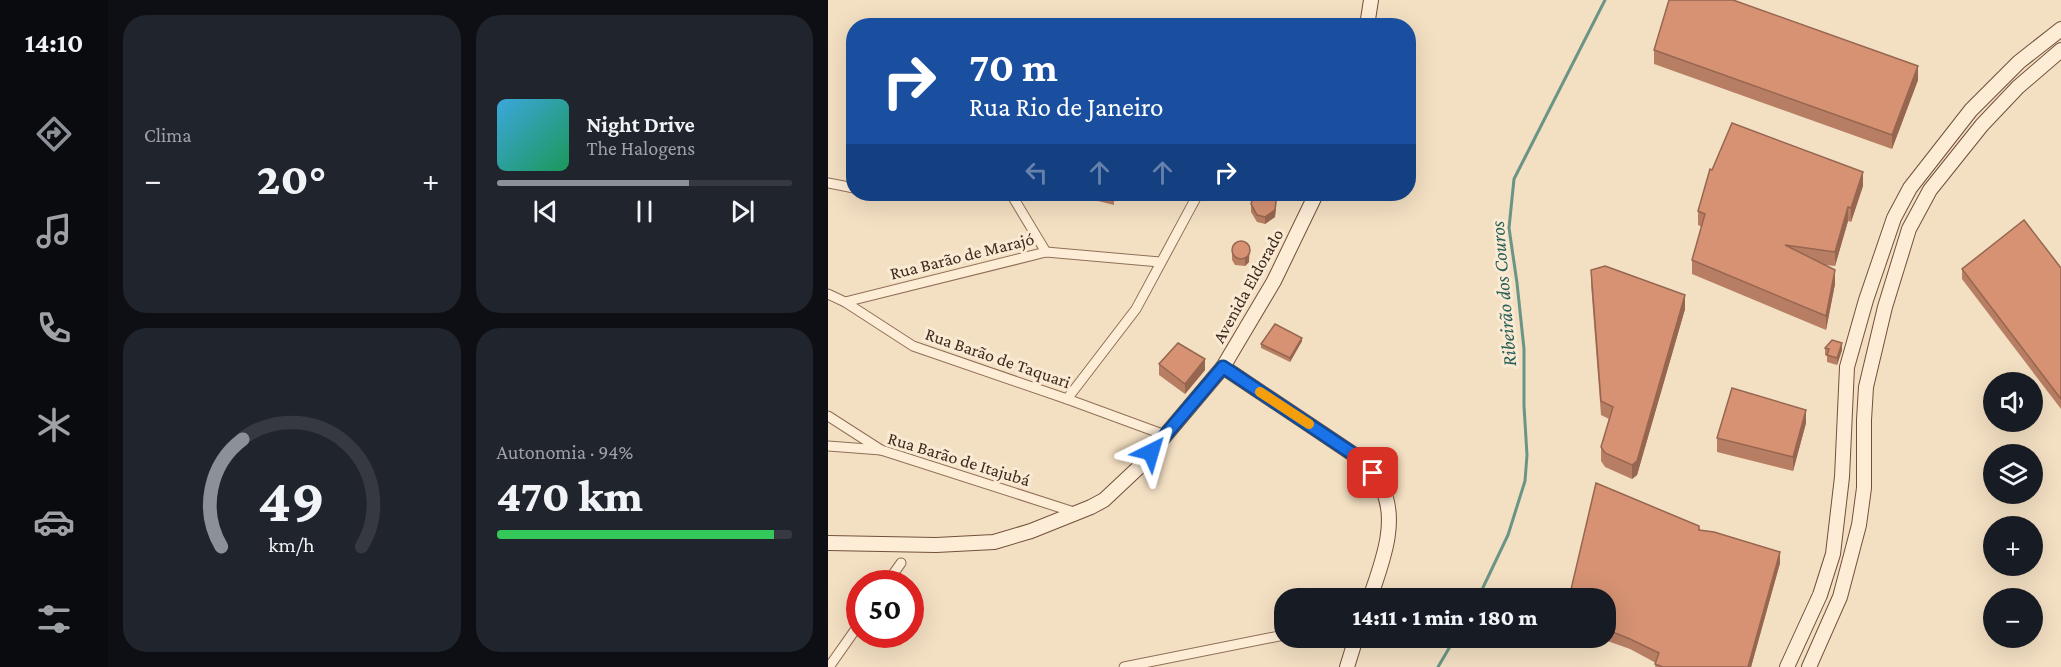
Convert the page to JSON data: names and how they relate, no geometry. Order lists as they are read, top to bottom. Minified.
{"streets":{"main road":["Avenida Eldorado"],"street":["Rua Barão de Marajó","Rua Barão de Taquari","Rua Barão de Itajubá"]},"crossings":[["Rua Barão de Marajó","Rua Barão de Taquari"],["Avenida Eldorado","Rua Barão de Taquari"],["Avenida Eldorado","Rua Barão de Itajubá"]],"water":["Ribeirão dos Couros"],"page":{"tabs":"14:10","tile":["Clima",["Autonomia · 94%","470 km"]],"turn":["70 m","Rua Rio de Janeiro"],"song":["Night Drive","The Halogens"],"heat":["−","20°","+"],"map_buttons":["+","−"],"limit":"50","trip":"14:11 · 1 min · 180 m","gauge":["49","km/h"]}}
